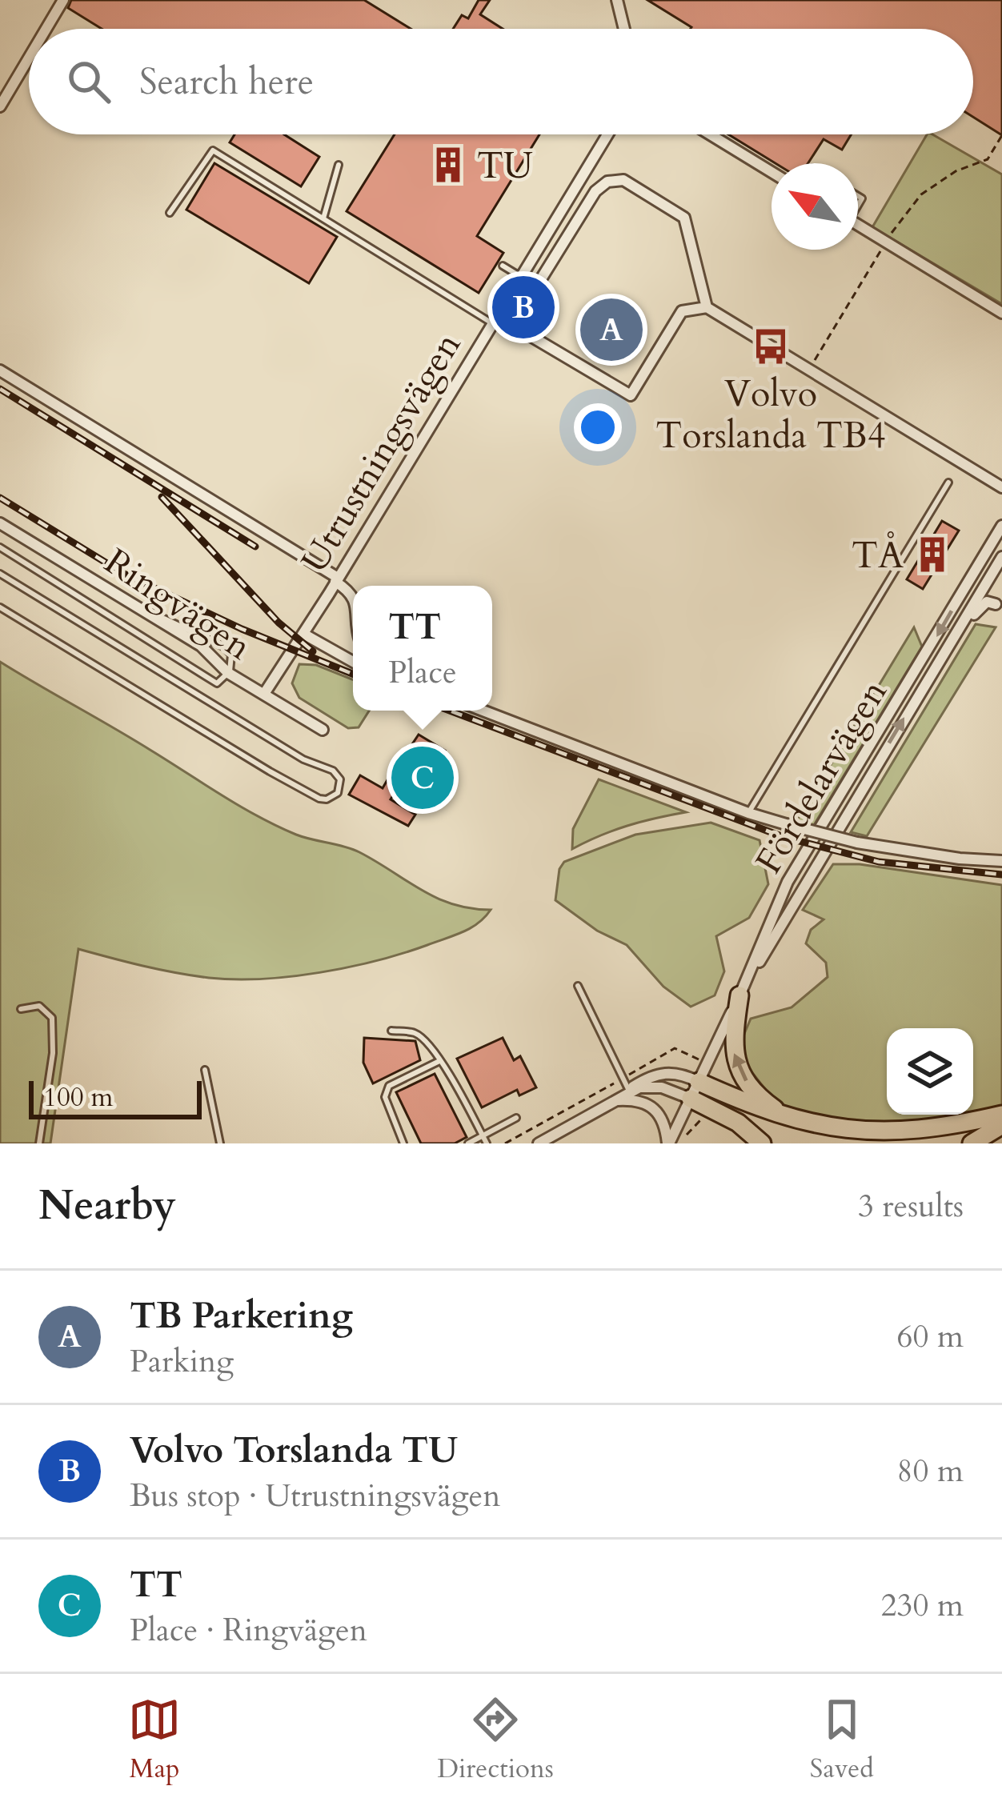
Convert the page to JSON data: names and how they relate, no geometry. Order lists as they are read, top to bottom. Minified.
{"streets":{"street":["Utrustningsvägen","Ringvägen","Fördelarvägen"]},"crossings":[["Utrustningsvägen","Ringvägen"]],"places":{"building":["TU","TÅ"],"bus stop":["Volvo Torslanda TB4"]},"scale_bar":"100 m","north":"top left","page":{"search":"Search here","pins":["B","A","C"],"popup":["TT","Place"],"scale":"100 m","heading":["Nearby","3 results"],"list":[{"mark":"A","name":"TB Parkering","note":"Parking","value":"60 m"},{"mark":"B","name":"Volvo Torslanda TU","note":"Bus stop · Utrustningsvägen","value":"80 m"},{"mark":"C","name":"TT","note":"Place · Ringvägen","value":"230 m"}],"nav":["Map","Directions","Saved"]}}
